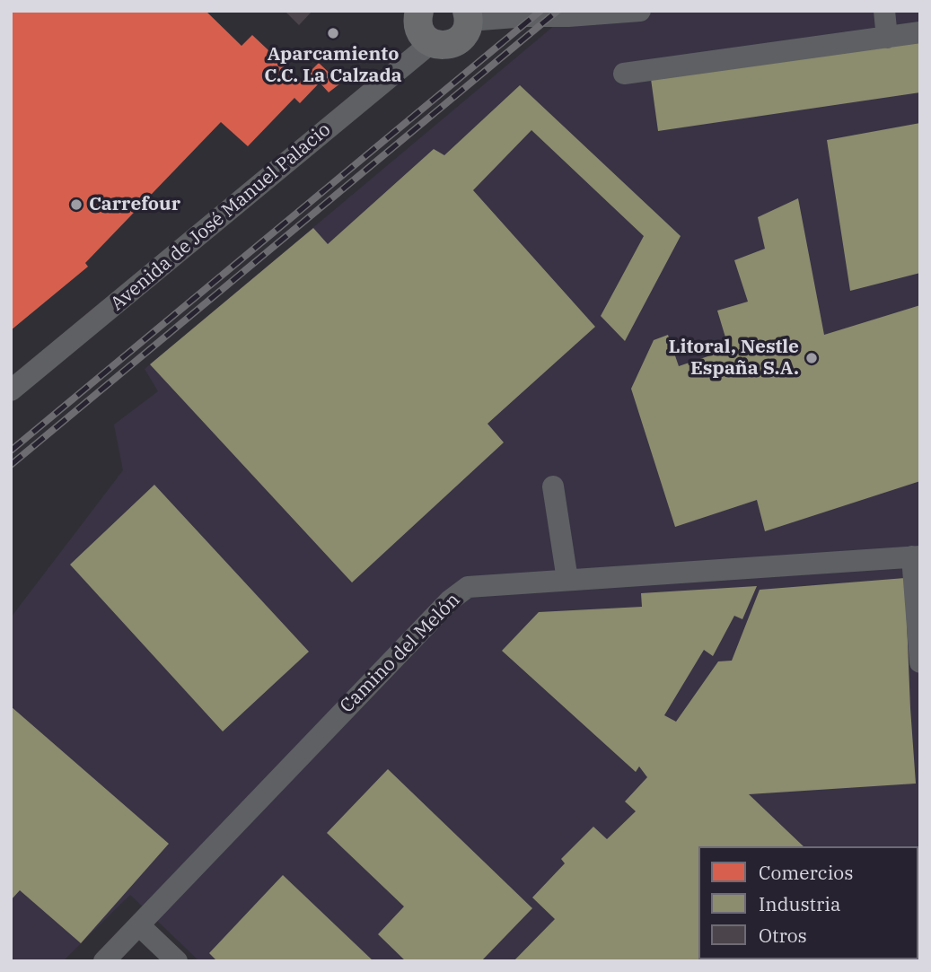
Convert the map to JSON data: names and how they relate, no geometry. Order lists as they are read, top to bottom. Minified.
{"streets":{"street":["Avenida de José Manuel Palacio","Camino del Melón"]},"places":["Aparcamiento C.C. La Calzada","Carrefour","Litoral, Nestle España S.A."],"legend":["Comercios","Industria","Otros"]}
